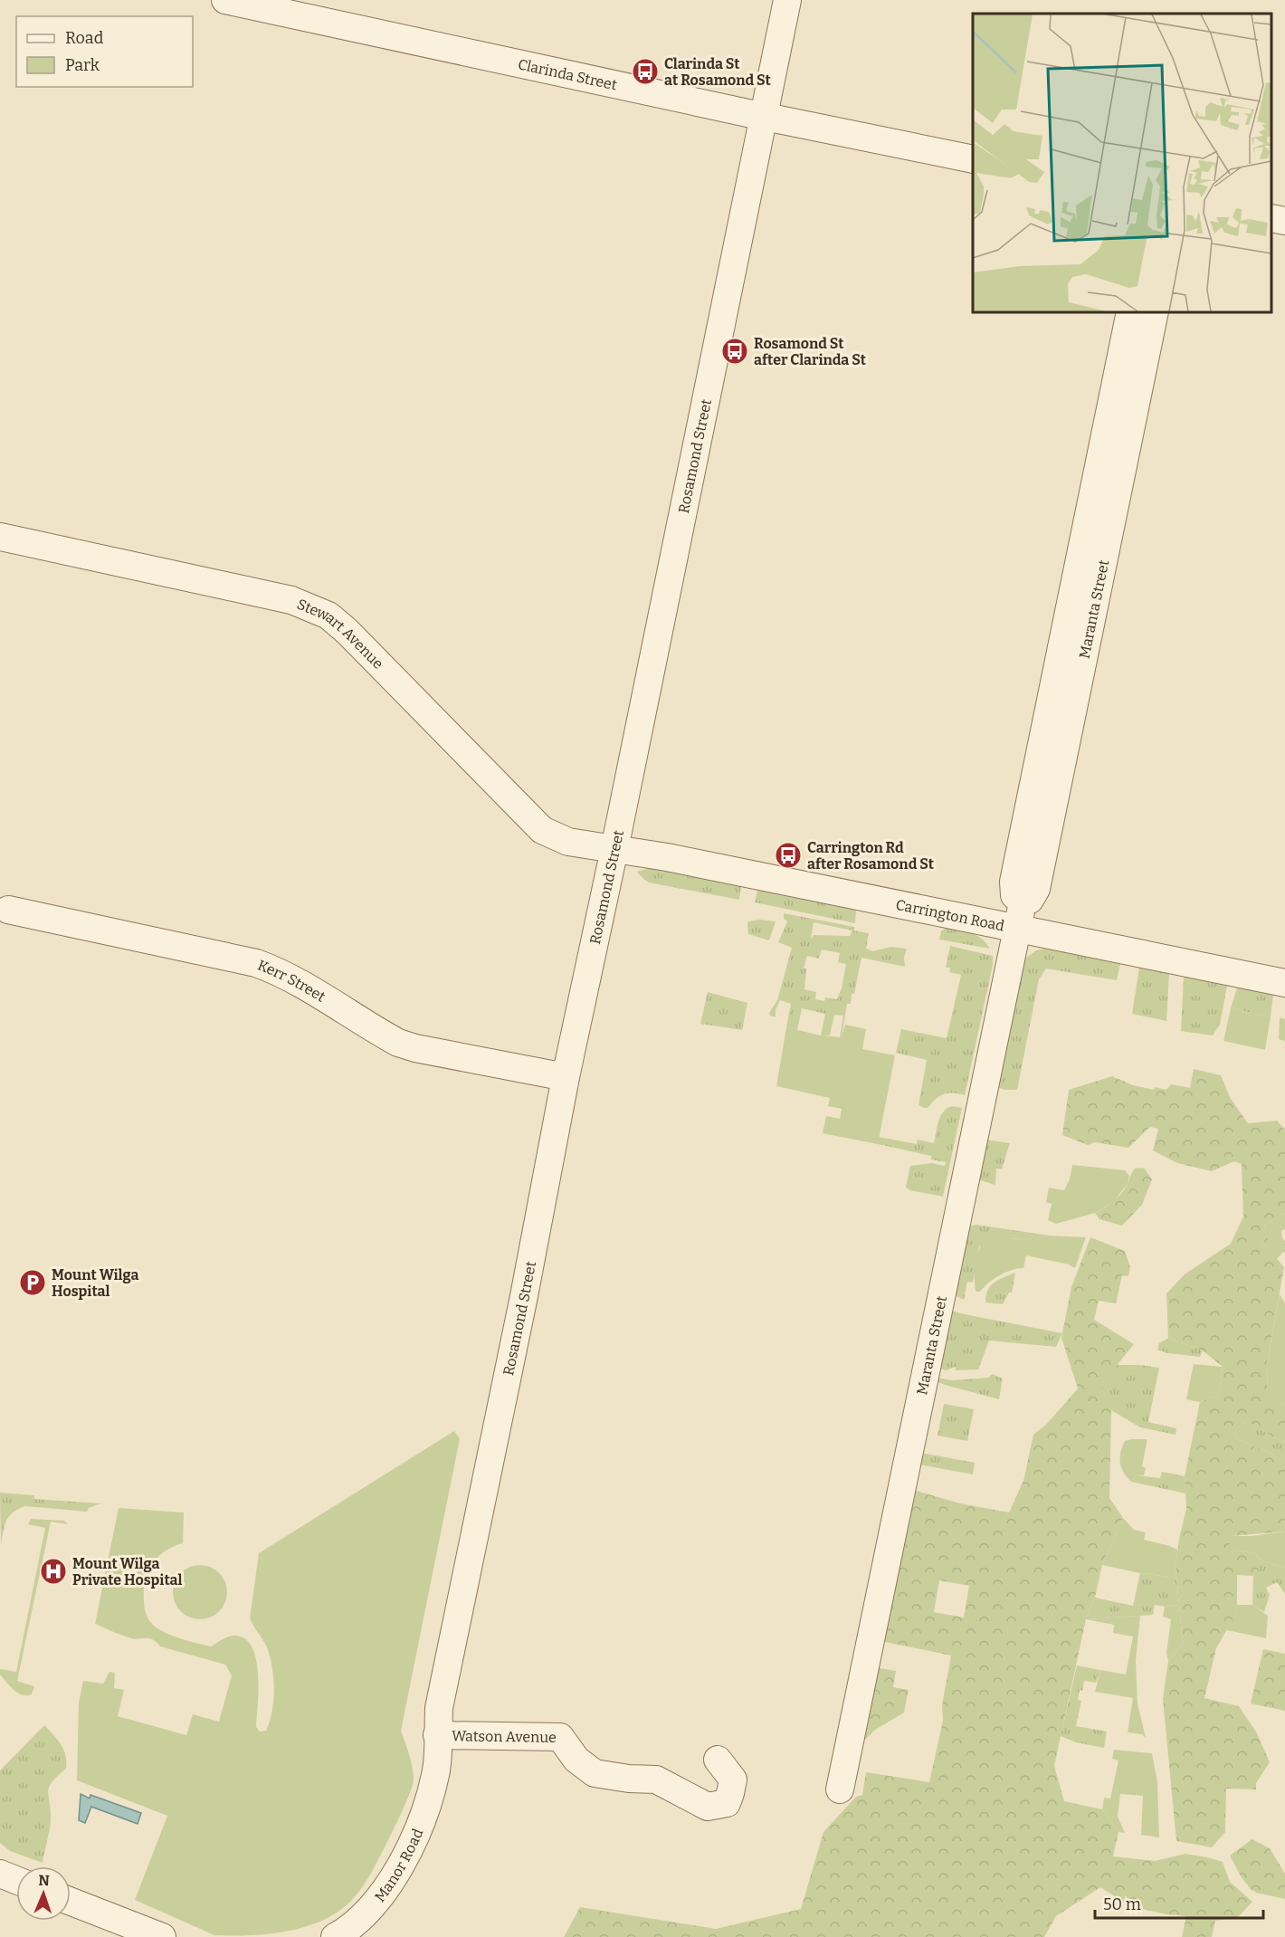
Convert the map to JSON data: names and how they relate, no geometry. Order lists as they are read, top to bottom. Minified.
{"streets":{"street":["Clarinda Street","Rosamond Street","Maranta Street","Stewart Avenue","Carrington Road","Kerr Street","Watson Avenue","Manor Road"]},"crossings":[["Clarinda Street","Rosamond Street"],["Rosamond Street","Stewart Avenue"],["Rosamond Street","Carrington Road"],["Rosamond Street","Kerr Street"],["Rosamond Street","Watson Avenue"],["Rosamond Street","Manor Road"],["Maranta Street","Carrington Road"],["Stewart Avenue","Carrington Road"]],"places":{"bus stop":["Clarinda St at Rosamond St","Rosamond St after Clarinda St","Carrington Rd after Rosamond St"],"parking":["Mount Wilga Hospital"],"hospital":["Mount Wilga Private Hospital"]},"legend":["Road","Park"],"scale_bar":"50 m","north":"top"}
